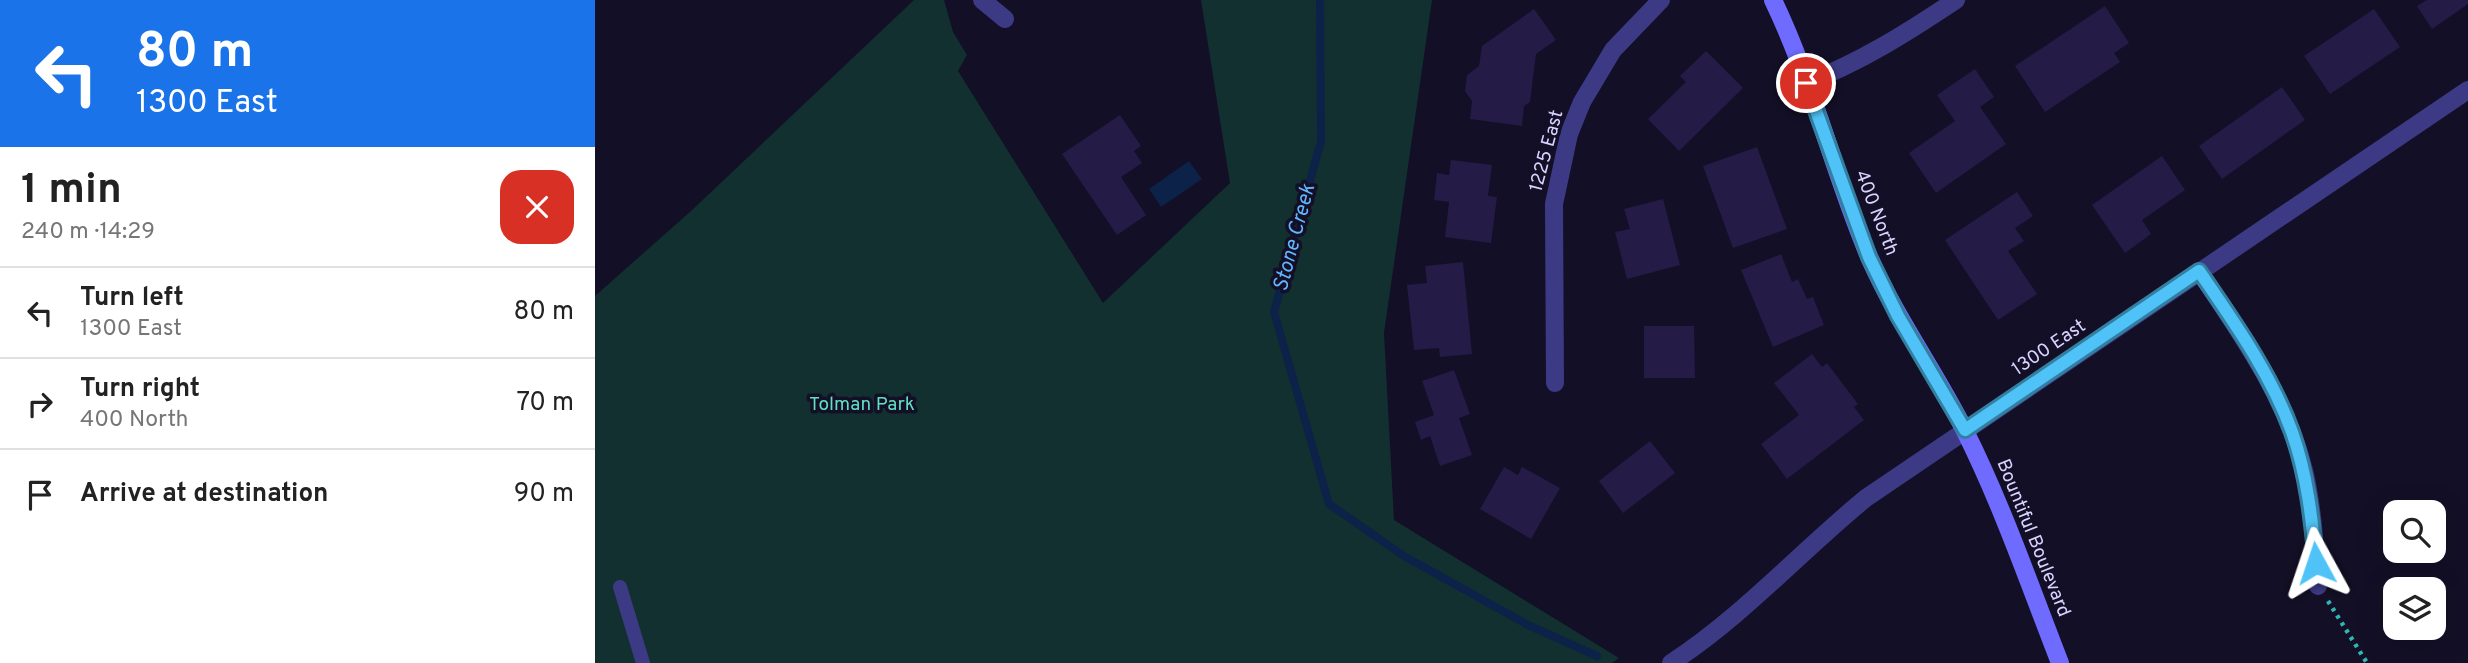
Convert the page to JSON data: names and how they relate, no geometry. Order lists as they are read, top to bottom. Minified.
{"streets":{"main road":["400 North","Bountiful Boulevard"],"street":["1225 East","1300 East"]},"crossings":[["400 North","1300 East"],["400 North","Bountiful Boulevard"],["1300 East","Bountiful Boulevard"]],"water":["Stone Creek"],"parks":["Tolman Park"],"page":{"turn":["80 m","1300 East"],"heading":["1 min","240 m · 14:29"],"list":[{"name":"Turn left","note":"1300 East","value":"80 m"},{"name":"Turn right","note":"400 North","value":"70 m"},{"name":"Arrive at destination","value":"90 m"}]}}
